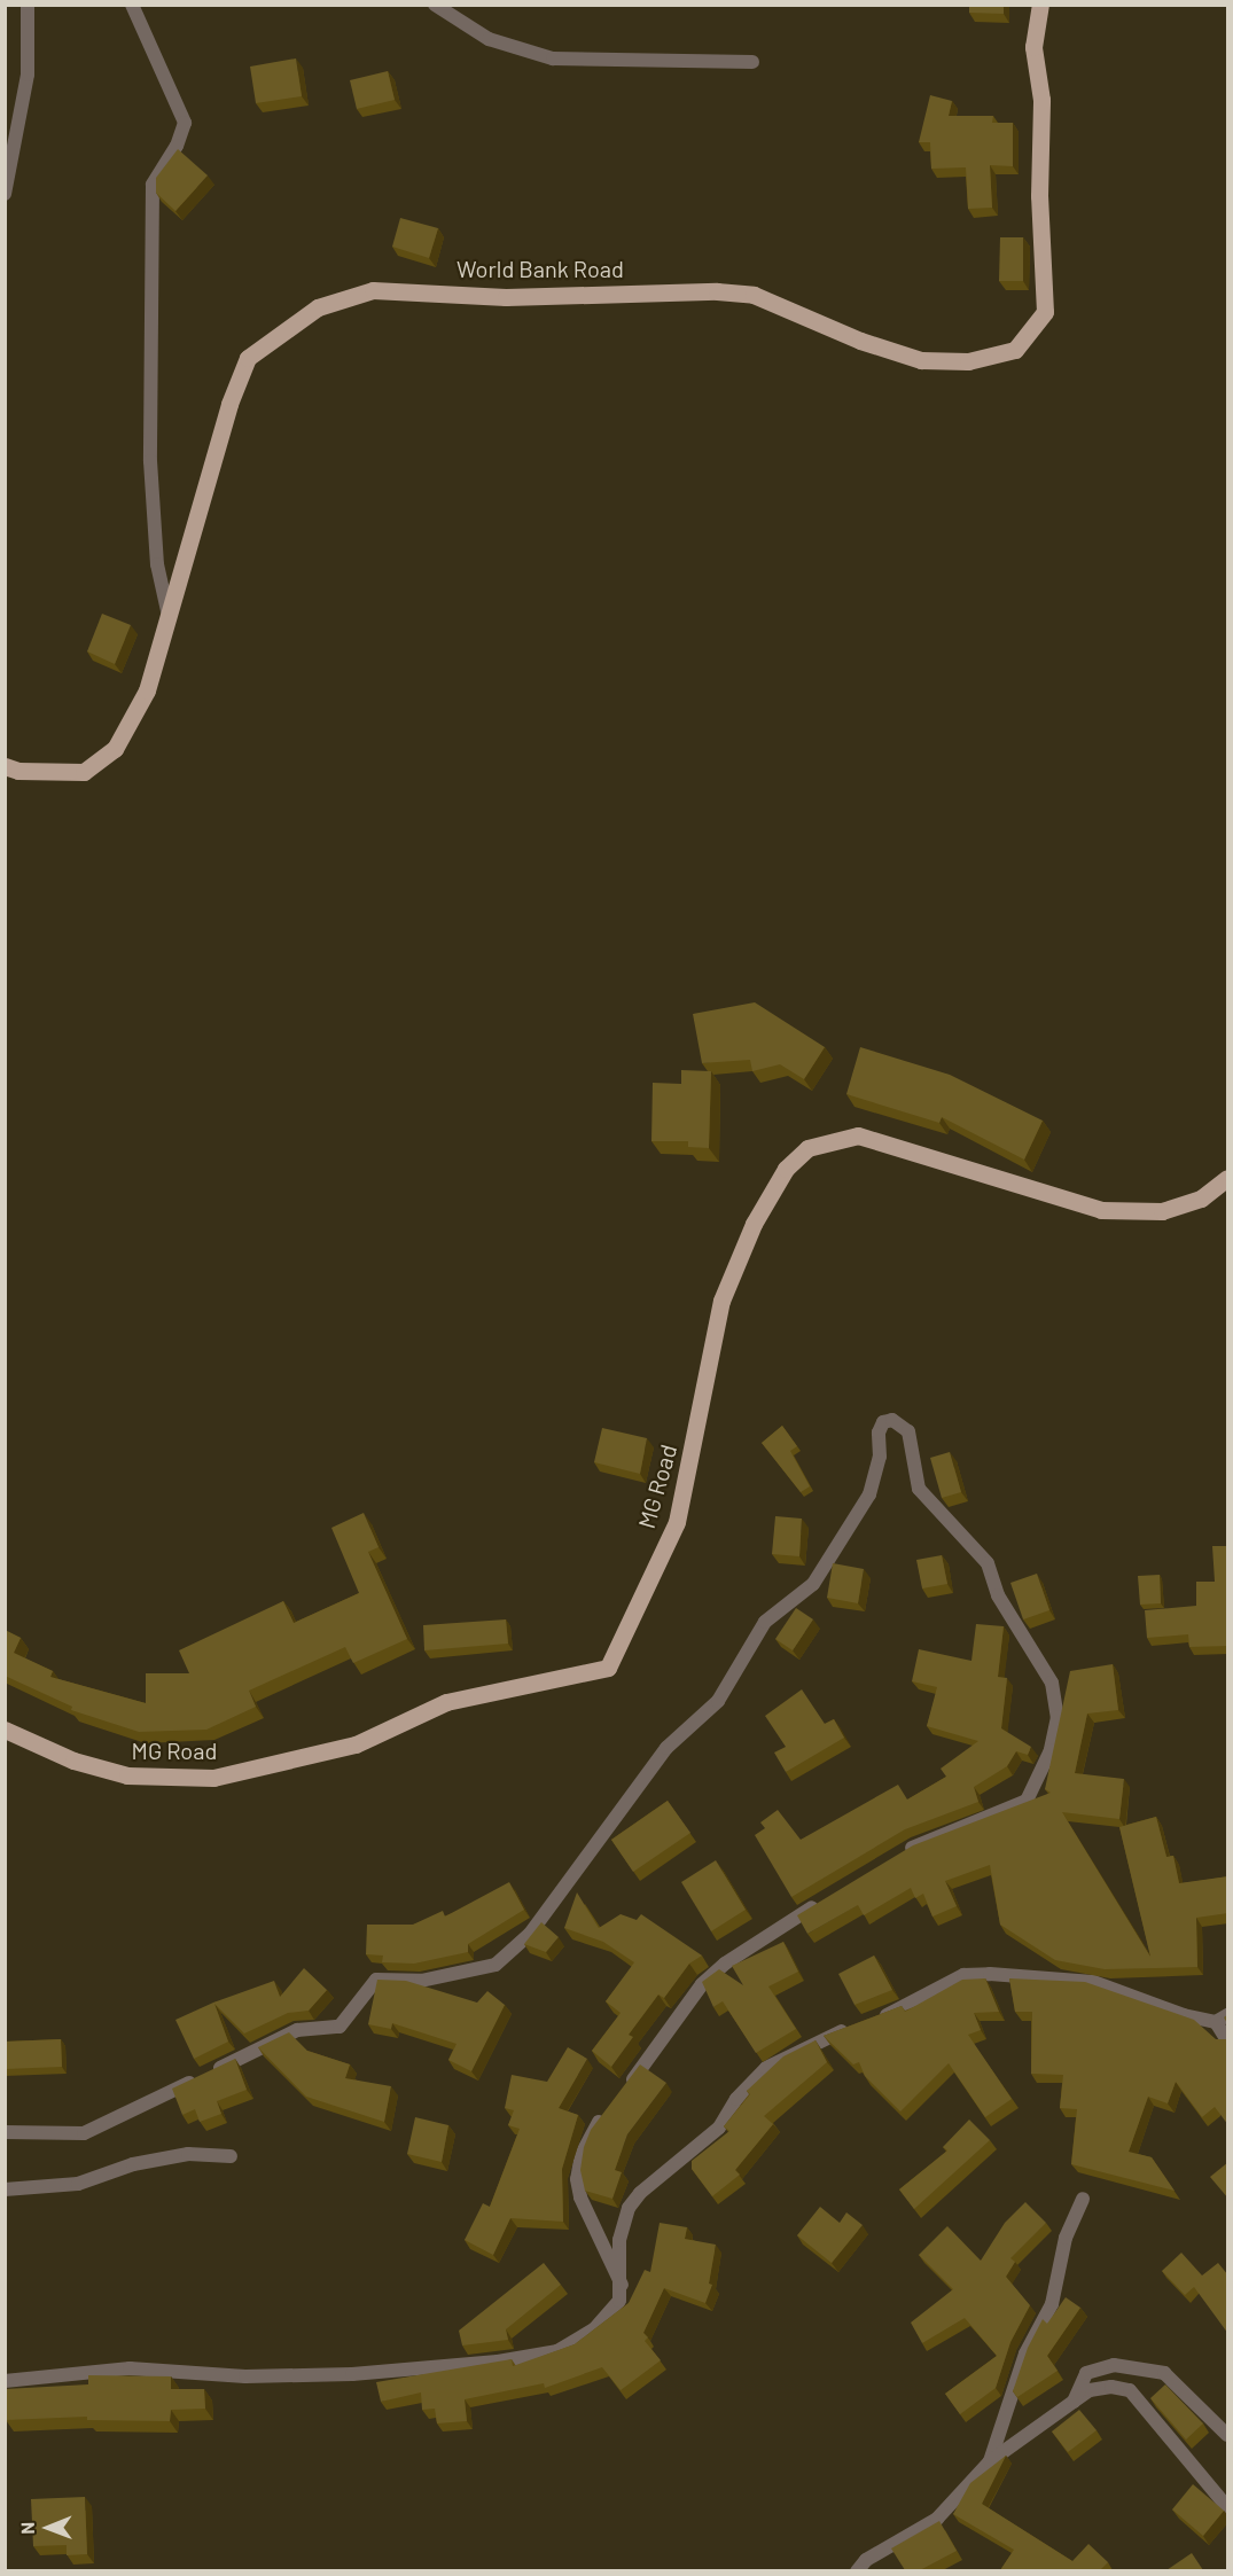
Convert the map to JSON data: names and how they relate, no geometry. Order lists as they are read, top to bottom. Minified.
{"streets":{"main road":["World Bank Road","MG Road"]},"north":"left"}
